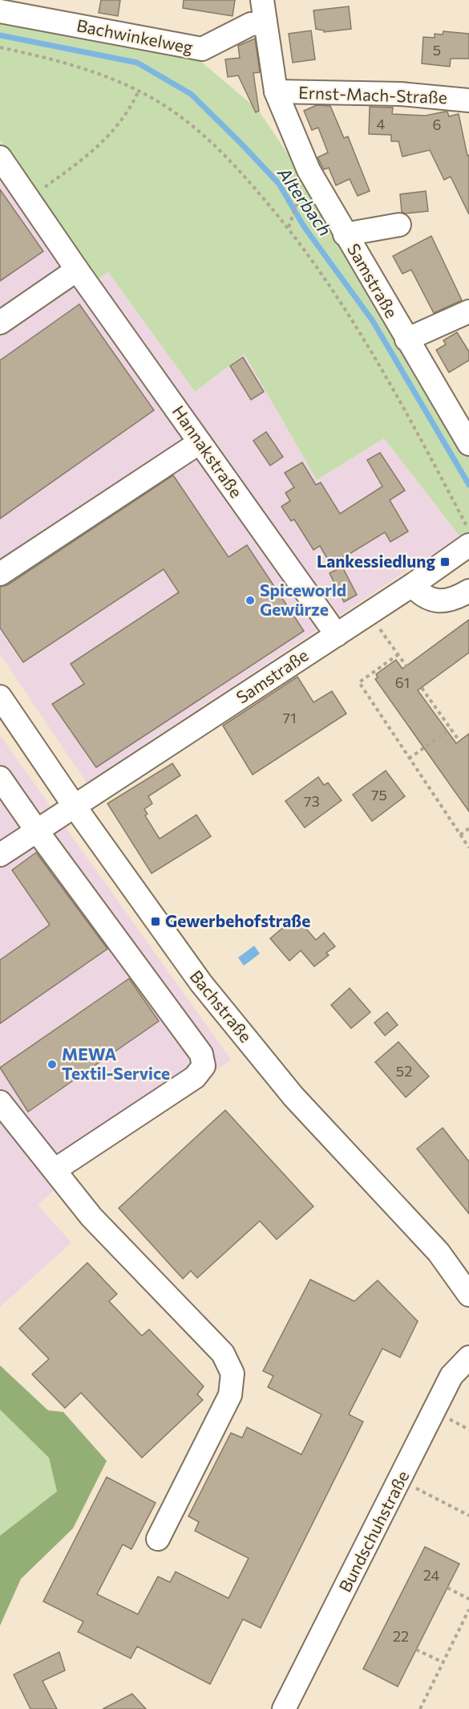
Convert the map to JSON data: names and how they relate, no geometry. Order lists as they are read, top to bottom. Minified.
{"streets":{"street":["Bachwinkelweg","Ernst-Mach-Straße","Samstraße","Hannakstraße","Bachstraße","Bundschuhstraße"]},"crossings":[["Bachwinkelweg","Samstraße"],["Ernst-Mach-Straße","Samstraße"],["Samstraße","Hannakstraße"],["Samstraße","Bachstraße"]],"water":["Alterbach"],"places":{"transit":["Lankessiedlung","Gewerbehofstraße"],"other":["Spiceworld Gewürze","MEWA Textil-Service"]},"house_numbers":["5","4","6","61","71","75","73","52","24","22"]}
